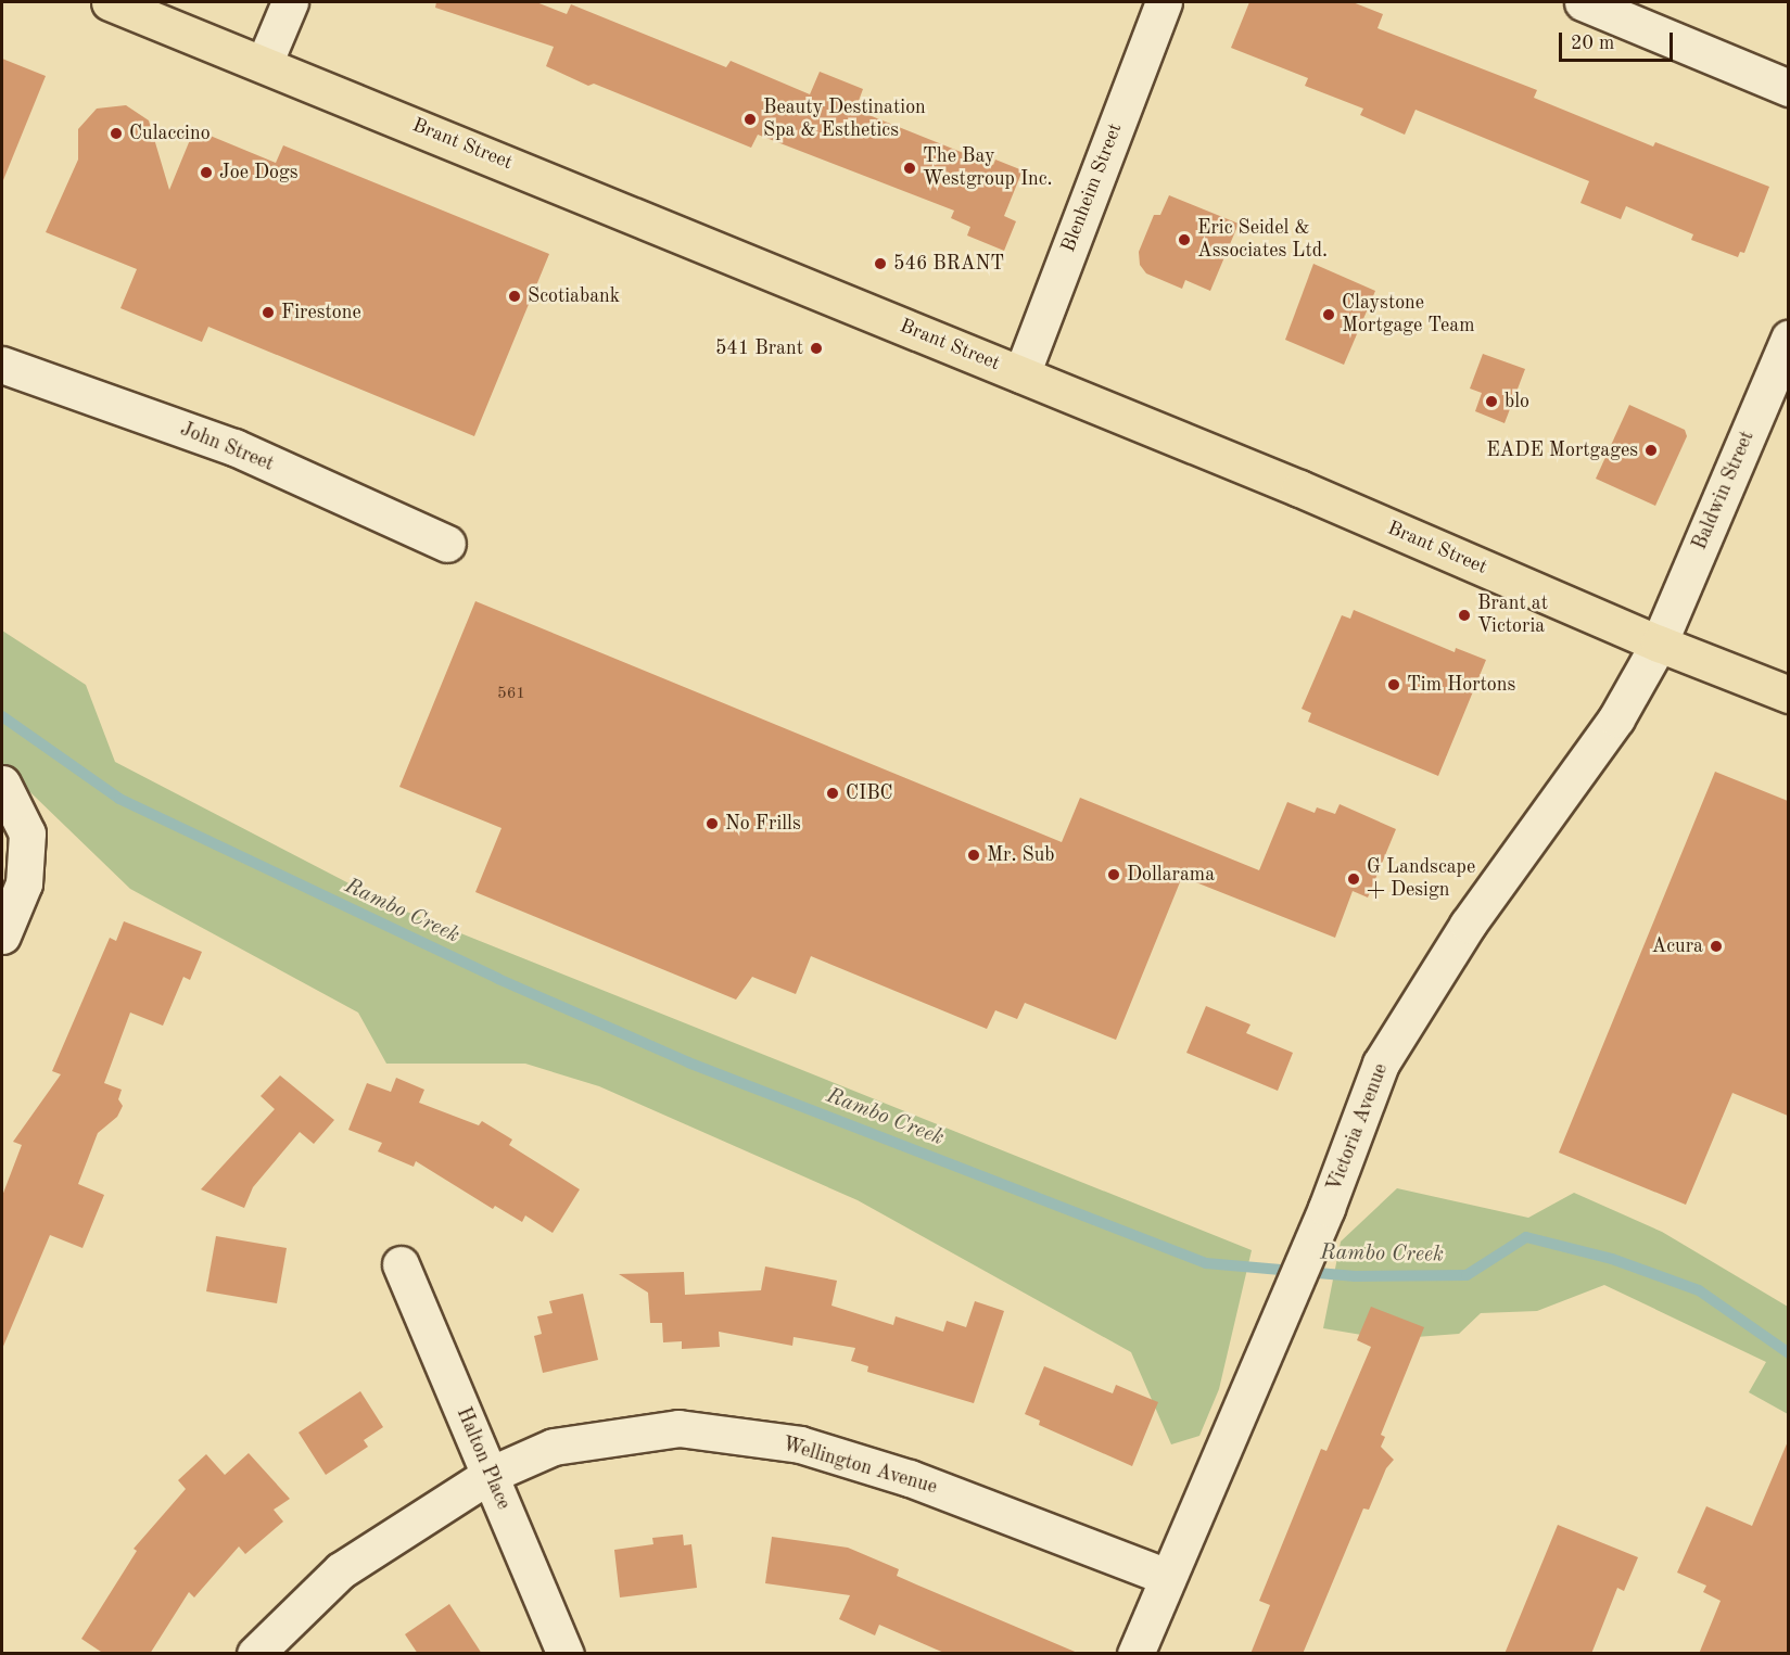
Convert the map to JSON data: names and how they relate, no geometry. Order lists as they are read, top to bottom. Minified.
{"streets":{"main road":["Brant Street"],"street":["Blenheim Street","John Street","Baldwin Street","Victoria Avenue","Halton Place","Wellington Avenue"]},"crossings":[["Brant Street","Blenheim Street"],["Brant Street","Baldwin Street"],["Brant Street","Victoria Avenue"],["Baldwin Street","Victoria Avenue"],["Victoria Avenue","Wellington Avenue"],["Halton Place","Wellington Avenue"]],"water":["Rambo Creek"],"places":["Beauty Destination Spa & Esthetics","Culaccino","The Bay Westgroup Inc.","Joe Dogs","Eric Seidel & Associates Ltd.","546 BRANT","Scotiabank","Firestone","Claystone Mortgage Team","541 Brant","blo","EADE Mortgages","Brant at Victoria","Tim Hortons","CIBC","No Frills","Mr. Sub","Dollarama","G Landscape + Design","Acura"],"house_numbers":["561"],"scale_bar":"20 m"}
